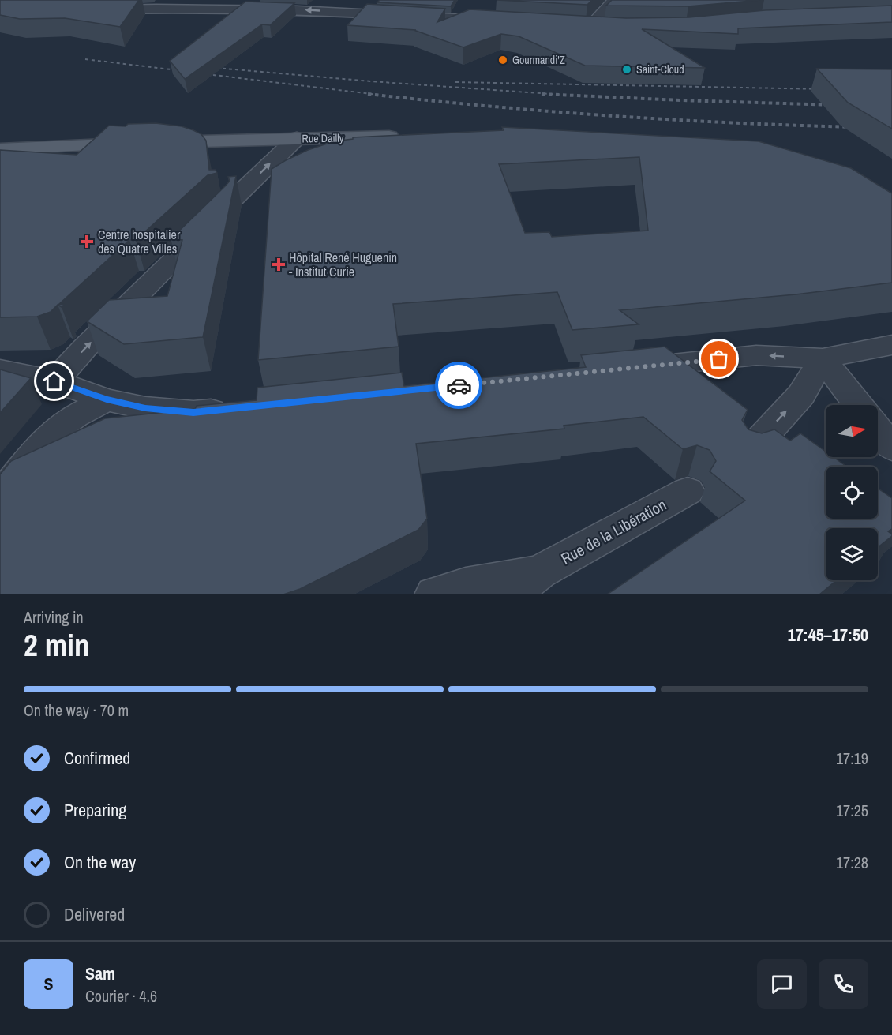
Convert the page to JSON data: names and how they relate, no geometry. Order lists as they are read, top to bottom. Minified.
{"streets":{"main road":["Rue Dailly"],"street":["Rue de la Libération"]},"places":{"other":["Gourmandi'Z","Saint-Cloud"],"health":["Centre hospitalier des Quatre Villes","Hôpital René Huguenin - Institut Curie"]},"north":"right","page":{"heading":["2 min","Arriving in","17:45–17:50"],"panel":["Sam","Courier · 4.6"],"bar":"On the way · 70 m","list":[["Confirmed","17:19"],["Preparing","17:25"],["On the way","17:28"],"Delivered"],"round":"S"}}
